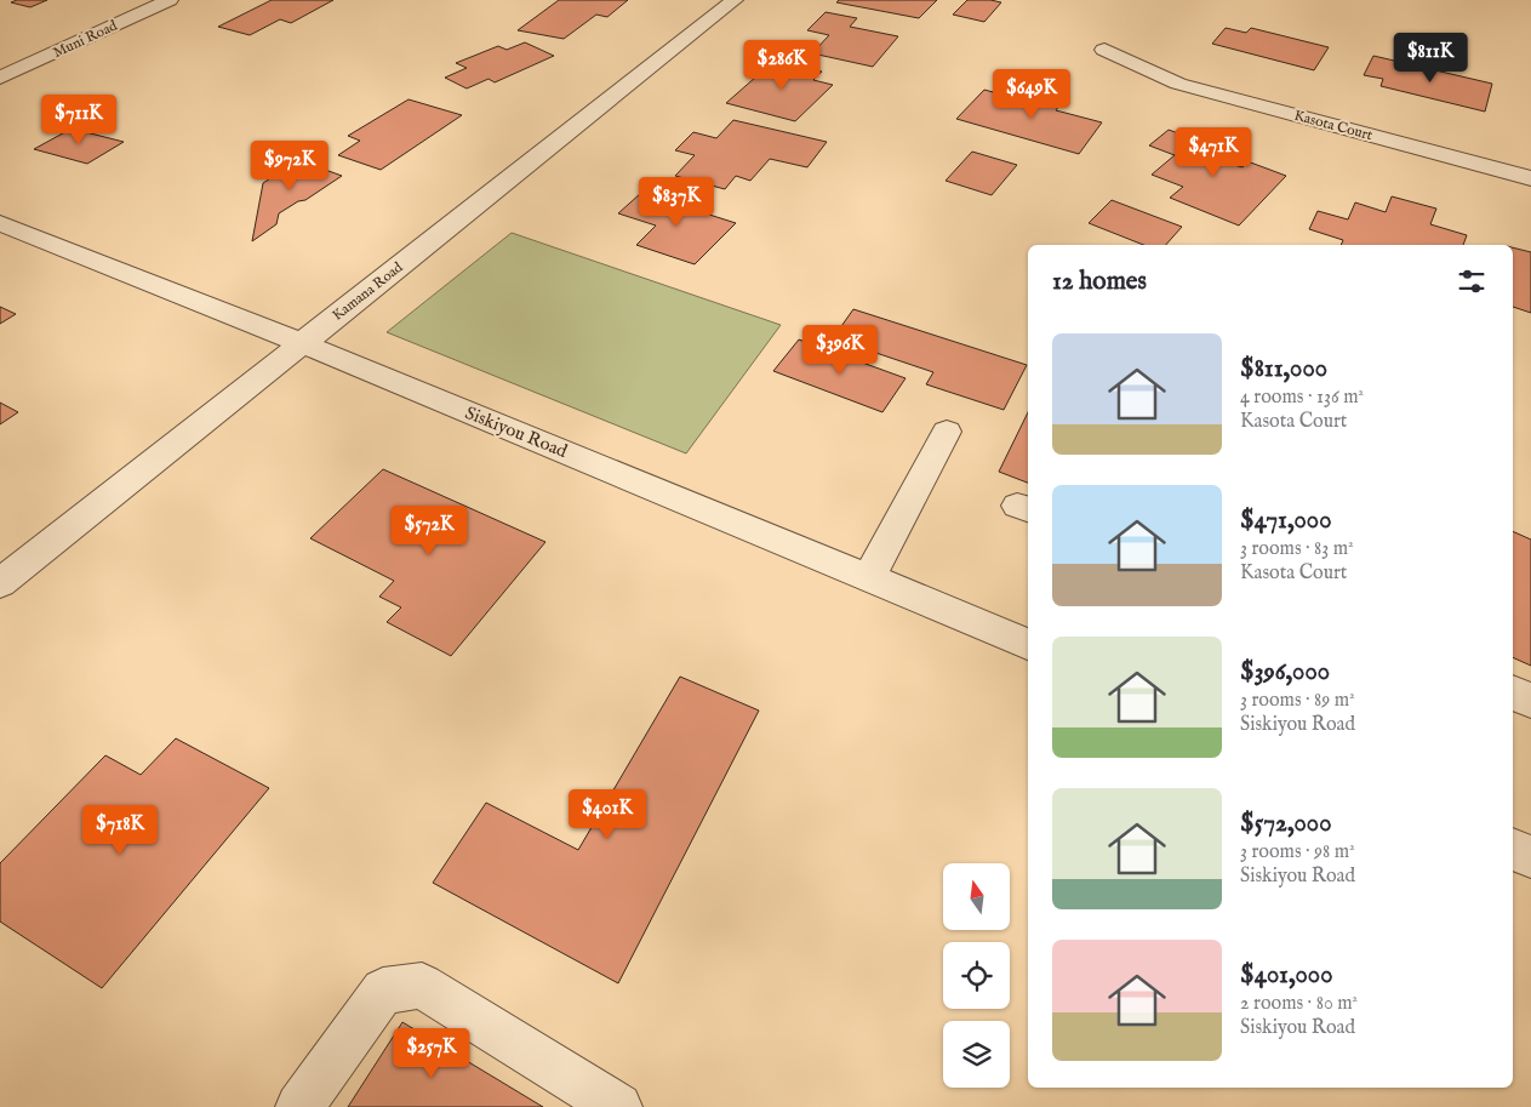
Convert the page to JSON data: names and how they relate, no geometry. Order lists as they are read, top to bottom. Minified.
{"streets":{"street":["Muni Road","Kasota Court","Kamana Road","Siskiyou Road"]},"crossings":[["Kamana Road","Siskiyou Road"]],"north":"top","page":{"price":["$811K","$286K","$649K","$711K","$471K","$972K","$837K","$396K","$572K","$401K","$718K","$257K"],"heading":"12 homes","list":[{"name":"$811,000","note":"4 rooms · 136 m² · Kasota Court"},{"name":"$471,000","note":"3 rooms · 83 m² · Kasota Court"},{"name":"$396,000","note":"3 rooms · 89 m² · Siskiyou Road"},{"name":"$572,000","note":"3 rooms · 98 m² · Siskiyou Road"},{"name":"$401,000","note":"2 rooms · 80 m² · Siskiyou Road"}]}}
